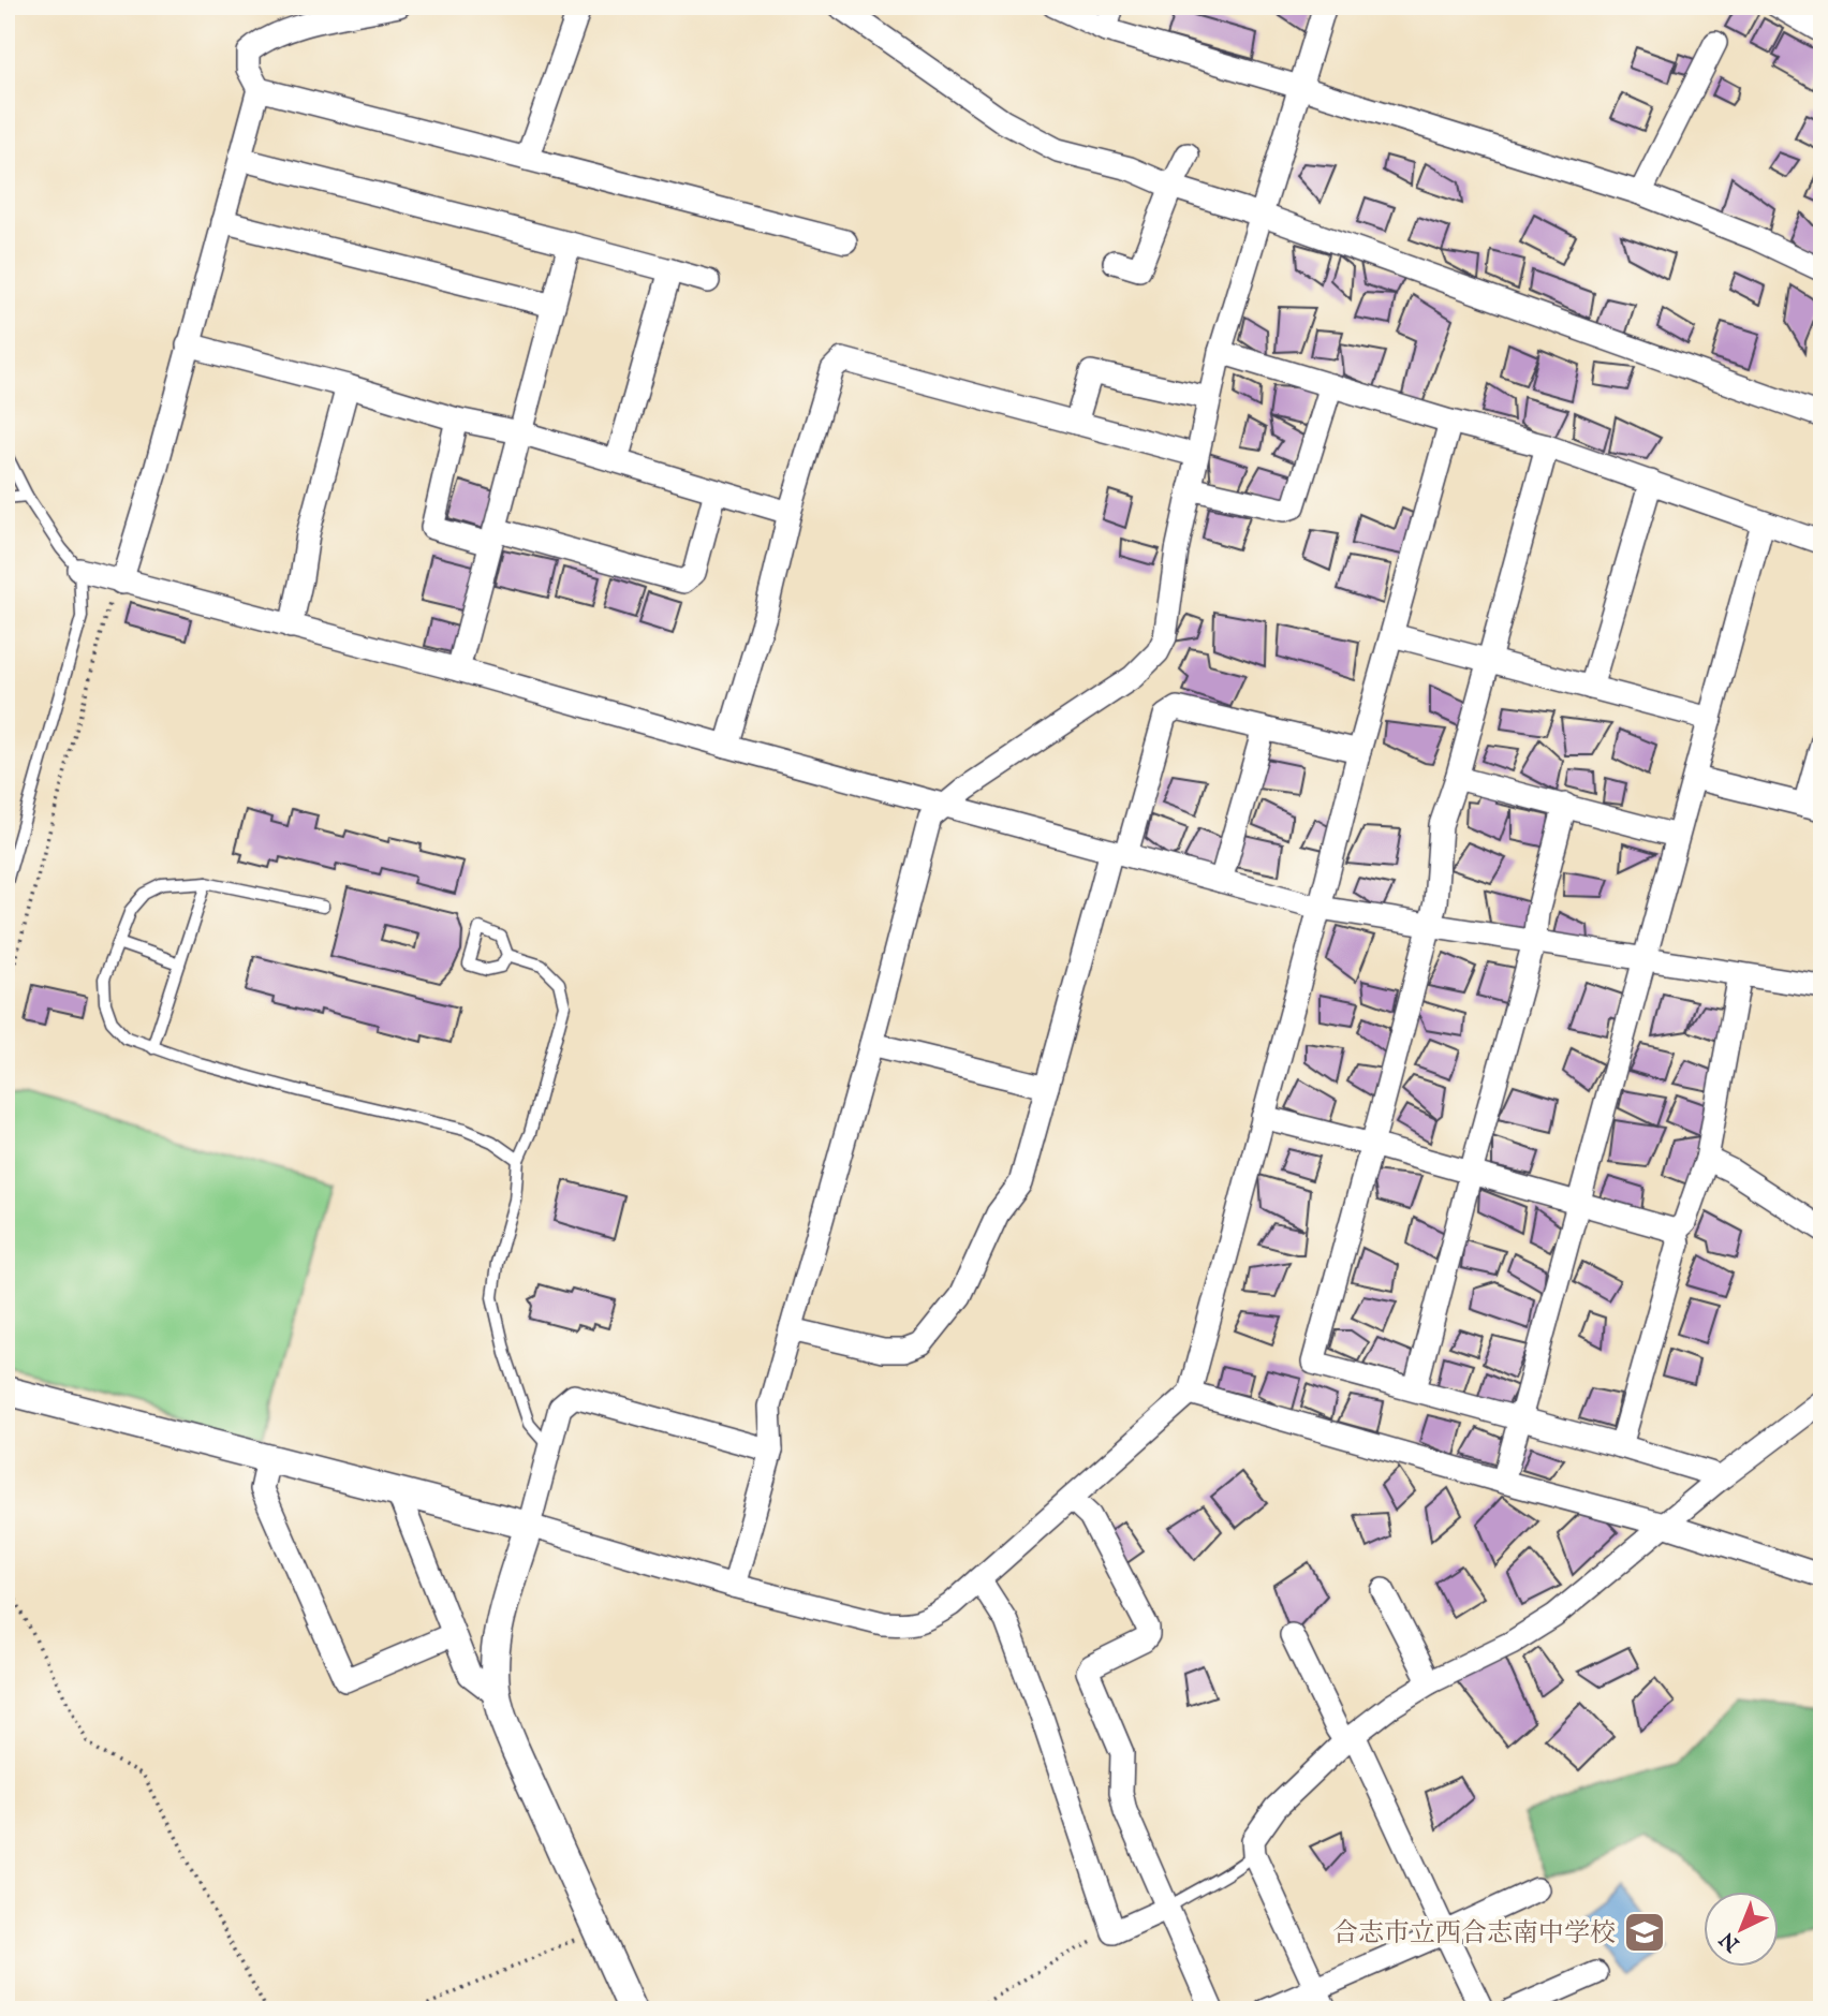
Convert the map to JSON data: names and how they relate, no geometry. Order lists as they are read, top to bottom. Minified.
{"places":{"school or university":["合志市立西合志南中学校"]},"north":"bottom left"}
